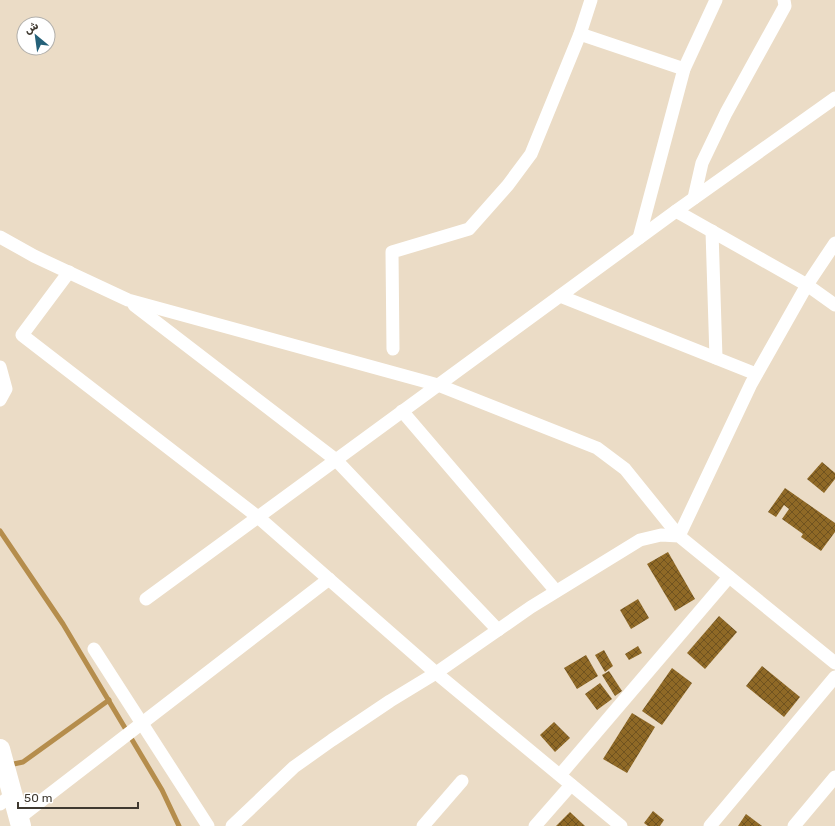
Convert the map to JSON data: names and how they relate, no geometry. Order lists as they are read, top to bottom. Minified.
{"scale_bar":"50 m","north":"top left"}
